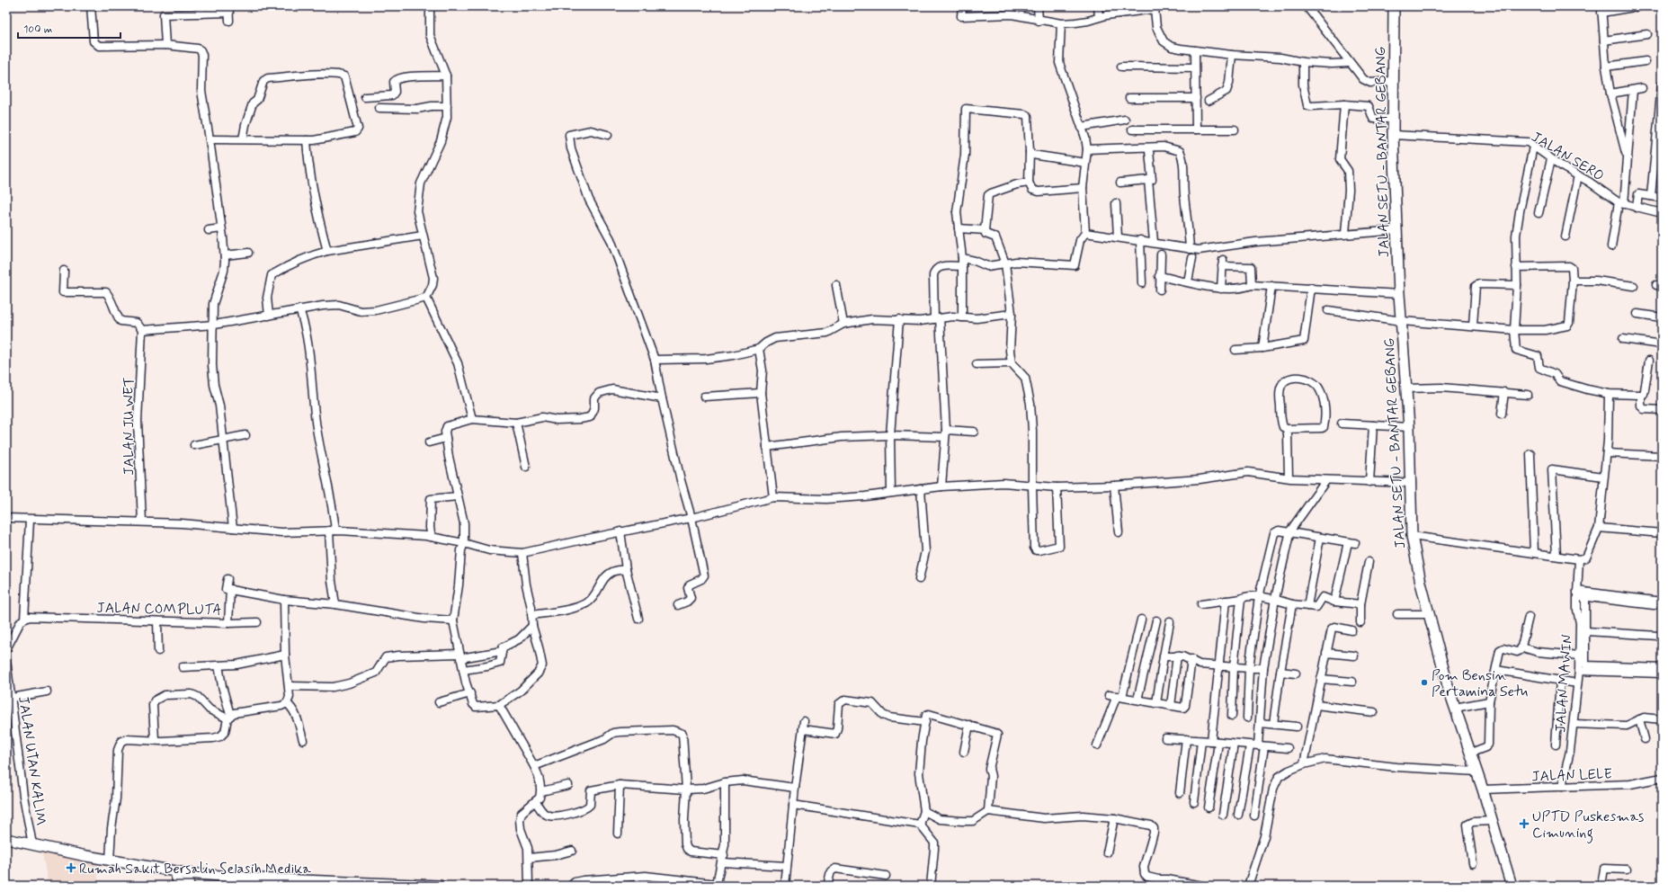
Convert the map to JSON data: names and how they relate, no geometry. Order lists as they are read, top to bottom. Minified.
{"streets":{"main road":["JALAN SETU - BANTAR GEBANG"],"street":["JALAN SERO","JALAN JU WET","JALAN COMPLUTA","JALAN MAWIN","JALAN UTAN KALIM","JALAN LELE"]},"crossings":[["JALAN SETU - BANTAR GEBANG","JALAN SERO"],["JALAN SETU - BANTAR GEBANG","JALAN LELE"],["JALAN MAWIN","JALAN LELE"]],"places":{"other":["Pom Bensin Pertamina Setu"],"health":["UPTD Puskesmas Cimuning","Rumah Sakit Bersalin Selasih Medika"]},"scale_bar":"100 m"}
